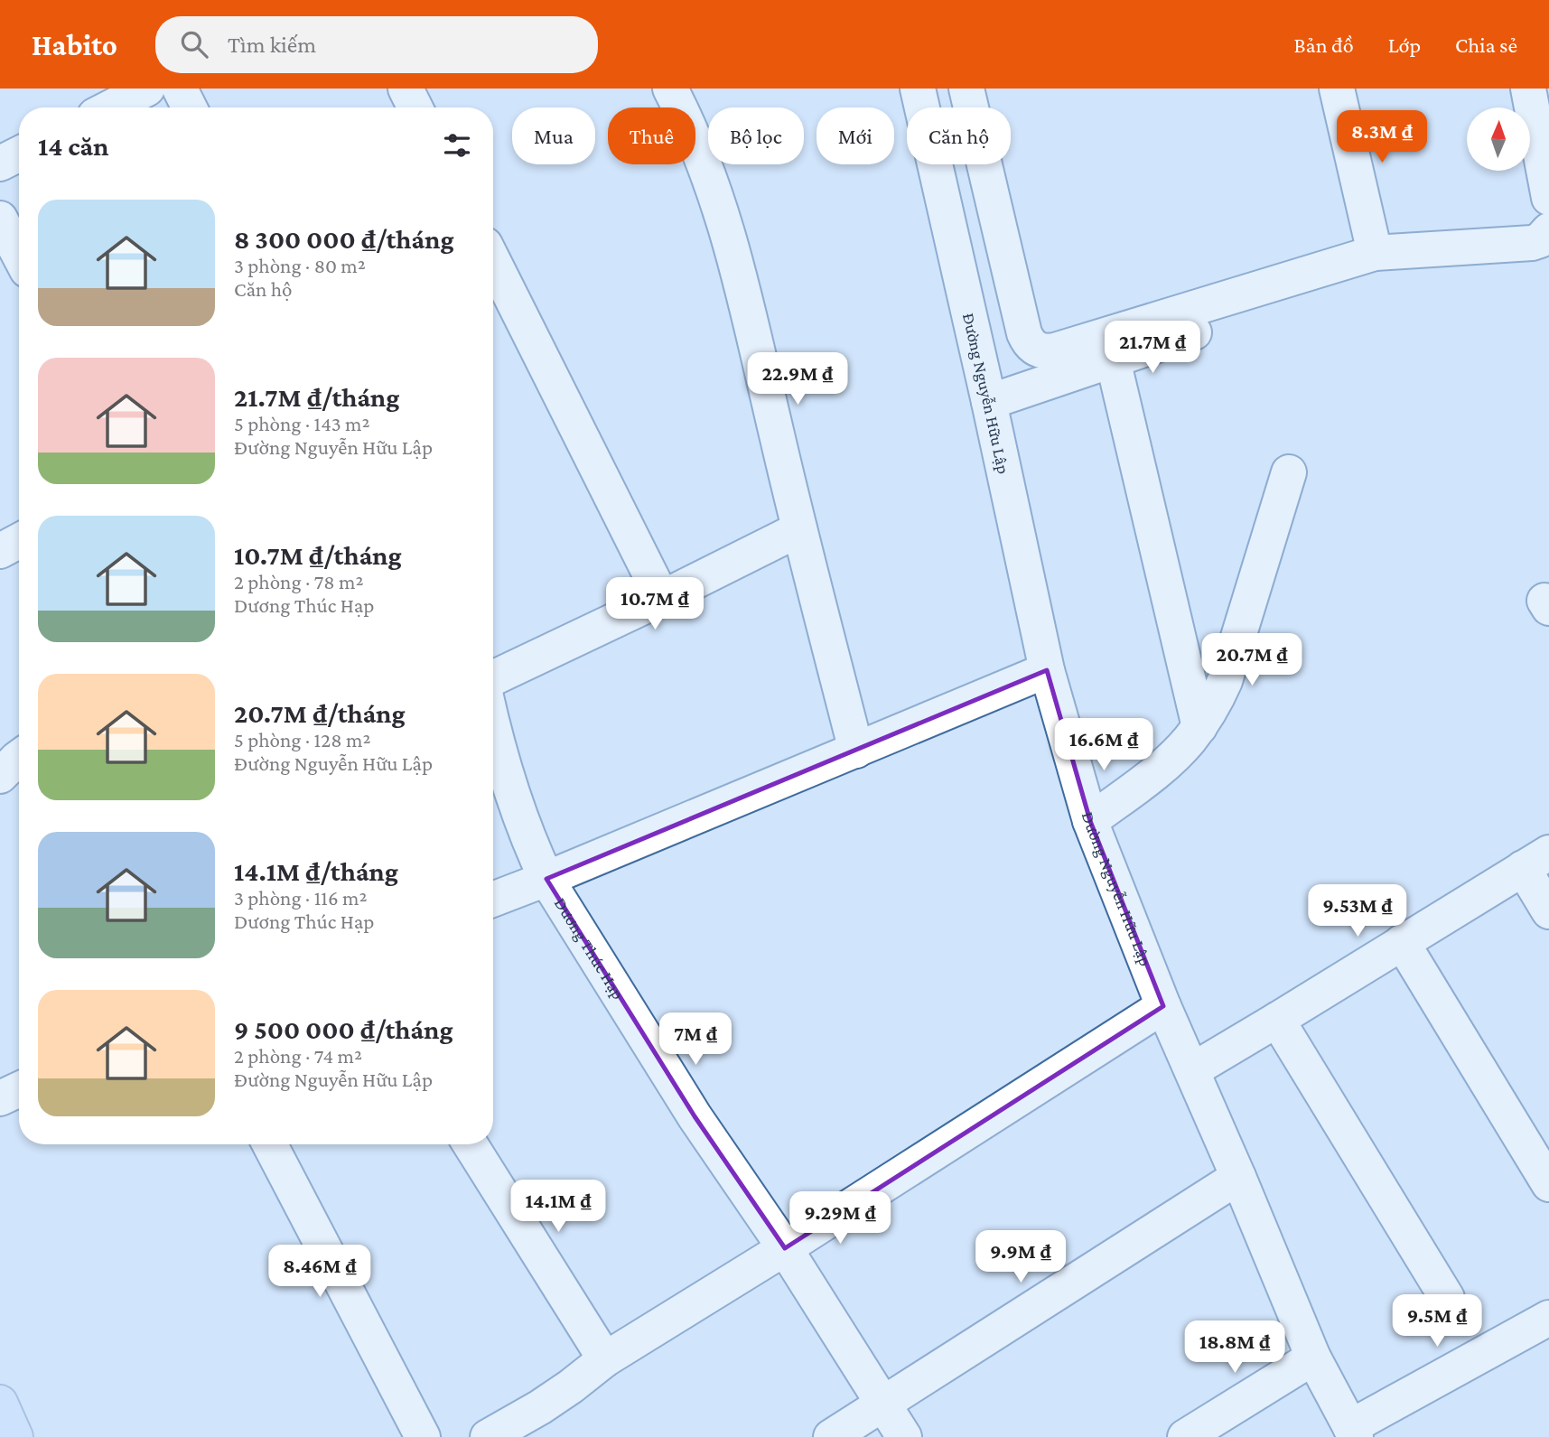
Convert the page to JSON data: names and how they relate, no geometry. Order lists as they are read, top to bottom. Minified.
{"streets":{"street":["Đường Nguyễn Hữu Lập","Dương Thúc Hạp"]},"north":"top","page":{"header":"Habito","search":"Tìm kiếm","nav":["Bản đồ","Lớp","Chia sẻ"],"chip":["Mua","Thuê","Bộ lọc","Mới","Căn hộ"],"heading":"14 căn","price":["8.3M ₫","21.7M ₫","22.9M ₫","10.7M ₫","20.7M ₫","16.6M ₫","9.53M ₫","7M ₫","14.1M ₫","9.29M ₫","9.9M ₫","8.46M ₫","9.5M ₫","18.8M ₫"],"list":[{"name":"8 300 000 ₫/tháng","note":"3 phòng · 80 m² · Căn hộ"},{"name":"21.7M ₫/tháng","note":"5 phòng · 143 m² · Đường Nguyễn Hữu Lập"},{"name":"10.7M ₫/tháng","note":"2 phòng · 78 m² · Dương Thúc Hạp"},{"name":"20.7M ₫/tháng","note":"5 phòng · 128 m² · Đường Nguyễn Hữu Lập"},{"name":"14.1M ₫/tháng","note":"3 phòng · 116 m² · Dương Thúc Hạp"},{"name":"9 500 000 ₫/tháng","note":"2 phòng · 74 m² · Đường Nguyễn Hữu Lập"}]}}
